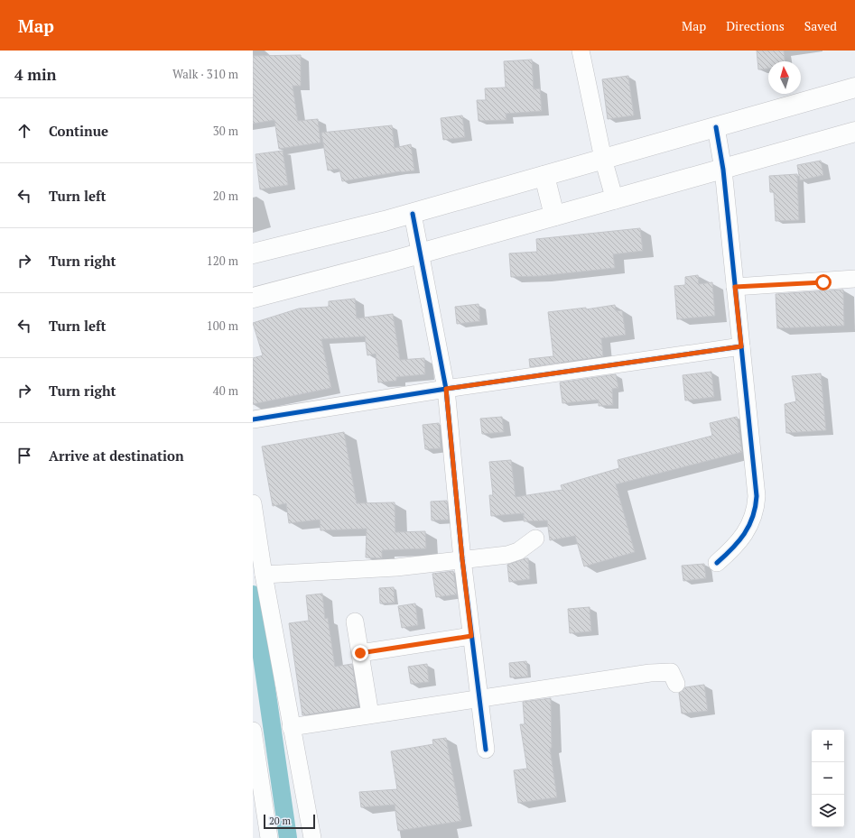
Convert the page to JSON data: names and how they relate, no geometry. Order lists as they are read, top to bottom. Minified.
{"scale_bar":"20 m","north":"top","page":{"header":"Map","nav":["Map","Directions","Saved"],"heading":["4 min","Walk · 310 m"],"list":[["Continue","30 m"],["Turn left","20 m"],["Turn right","120 m"],["Turn left","100 m"],["Turn right","40 m"],"Arrive at destination"],"map_buttons":["+","−"],"scale":"20 m"}}
